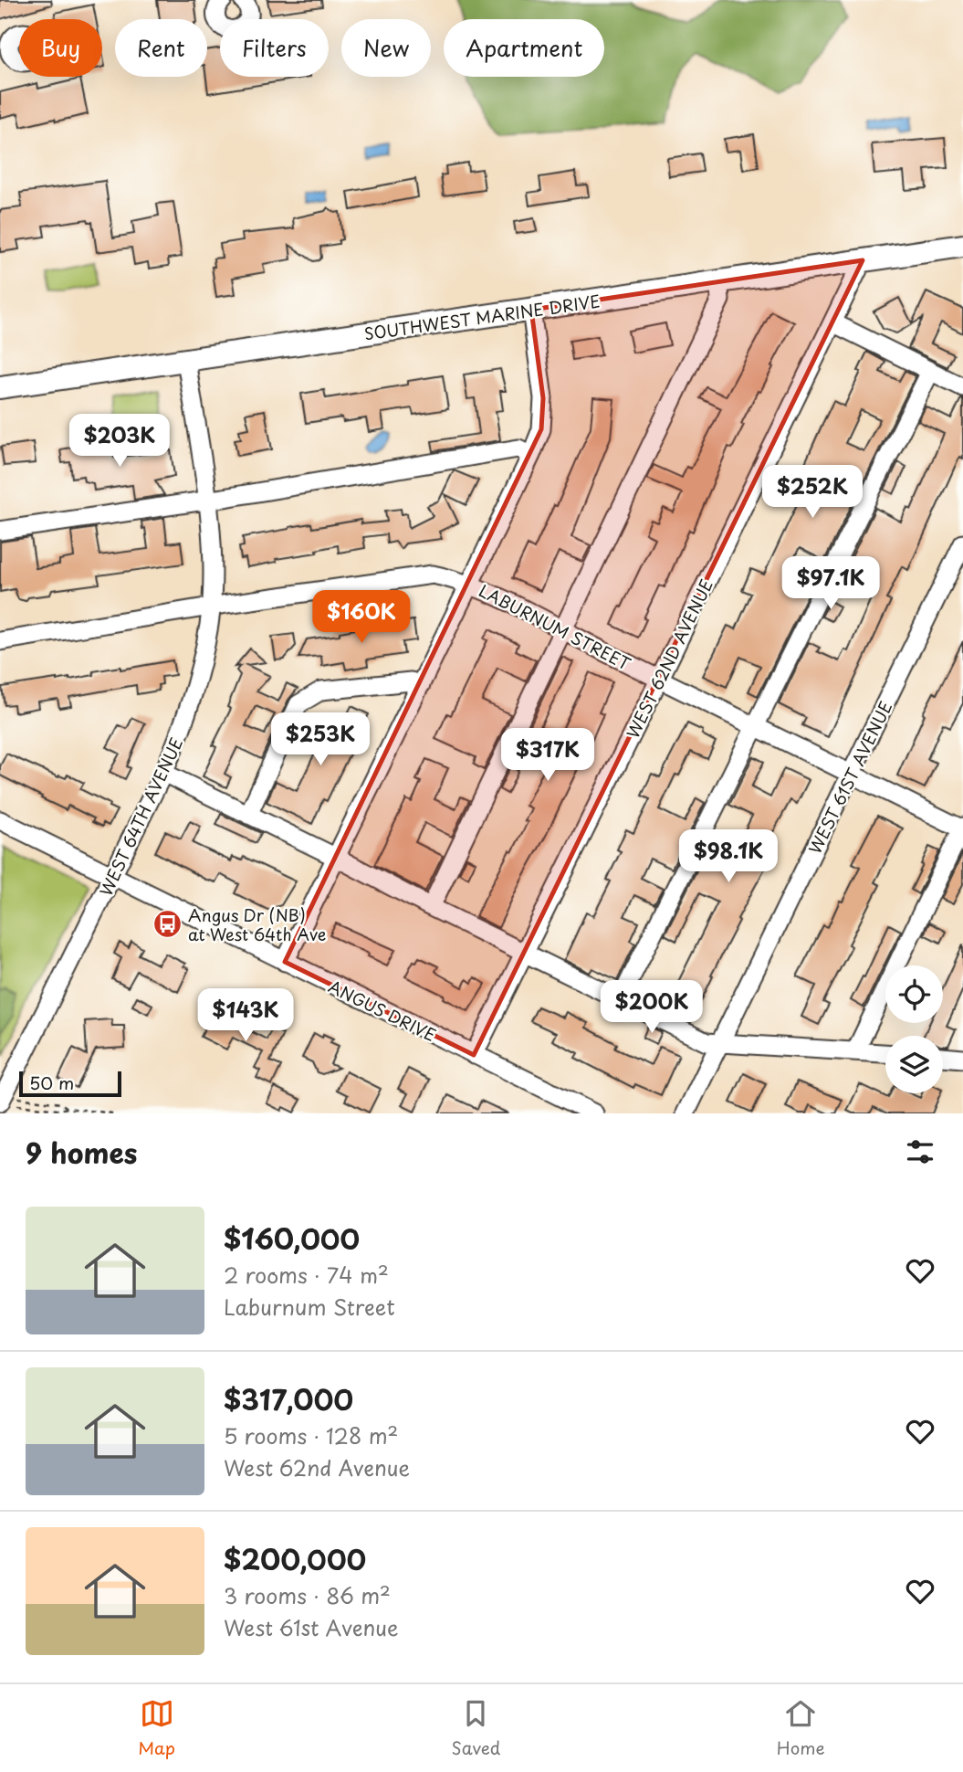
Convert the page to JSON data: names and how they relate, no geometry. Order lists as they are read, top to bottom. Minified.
{"streets":{"main road":["SOUTHWEST MARINE DRIVE"],"street":["LABURNUM STREET","WEST 62ND AVENUE","WEST 61ST AVENUE","WEST 64TH AVENUE","ANGUS DRIVE"]},"crossings":[["SOUTHWEST MARINE DRIVE","WEST 62ND AVENUE"],["SOUTHWEST MARINE DRIVE","WEST 64TH AVENUE"],["LABURNUM STREET","WEST 62ND AVENUE"],["LABURNUM STREET","WEST 61ST AVENUE"],["LABURNUM STREET","WEST 64TH AVENUE"],["WEST 62ND AVENUE","ANGUS DRIVE"],["WEST 64TH AVENUE","ANGUS DRIVE"]],"places":{"bus stop":["Angus Dr (NB) at West 64th Ave"]},"scale_bar":"50 m","page":{"chip":["Buy","Rent","Filters","New","Apartment"],"price":["$203K","$252K","$97.1K","$160K","$253K","$317K","$98.1K","$200K","$143K"],"scale":"50 m","heading":"9 homes","list":[{"name":"$160,000","note":"2 rooms · 74 m² · Laburnum Street"},{"name":"$317,000","note":"5 rooms · 128 m² · West 62nd Avenue"},{"name":"$200,000","note":"3 rooms · 86 m² · West 61st Avenue"}],"tabs":["Map","Saved","Home"]}}
